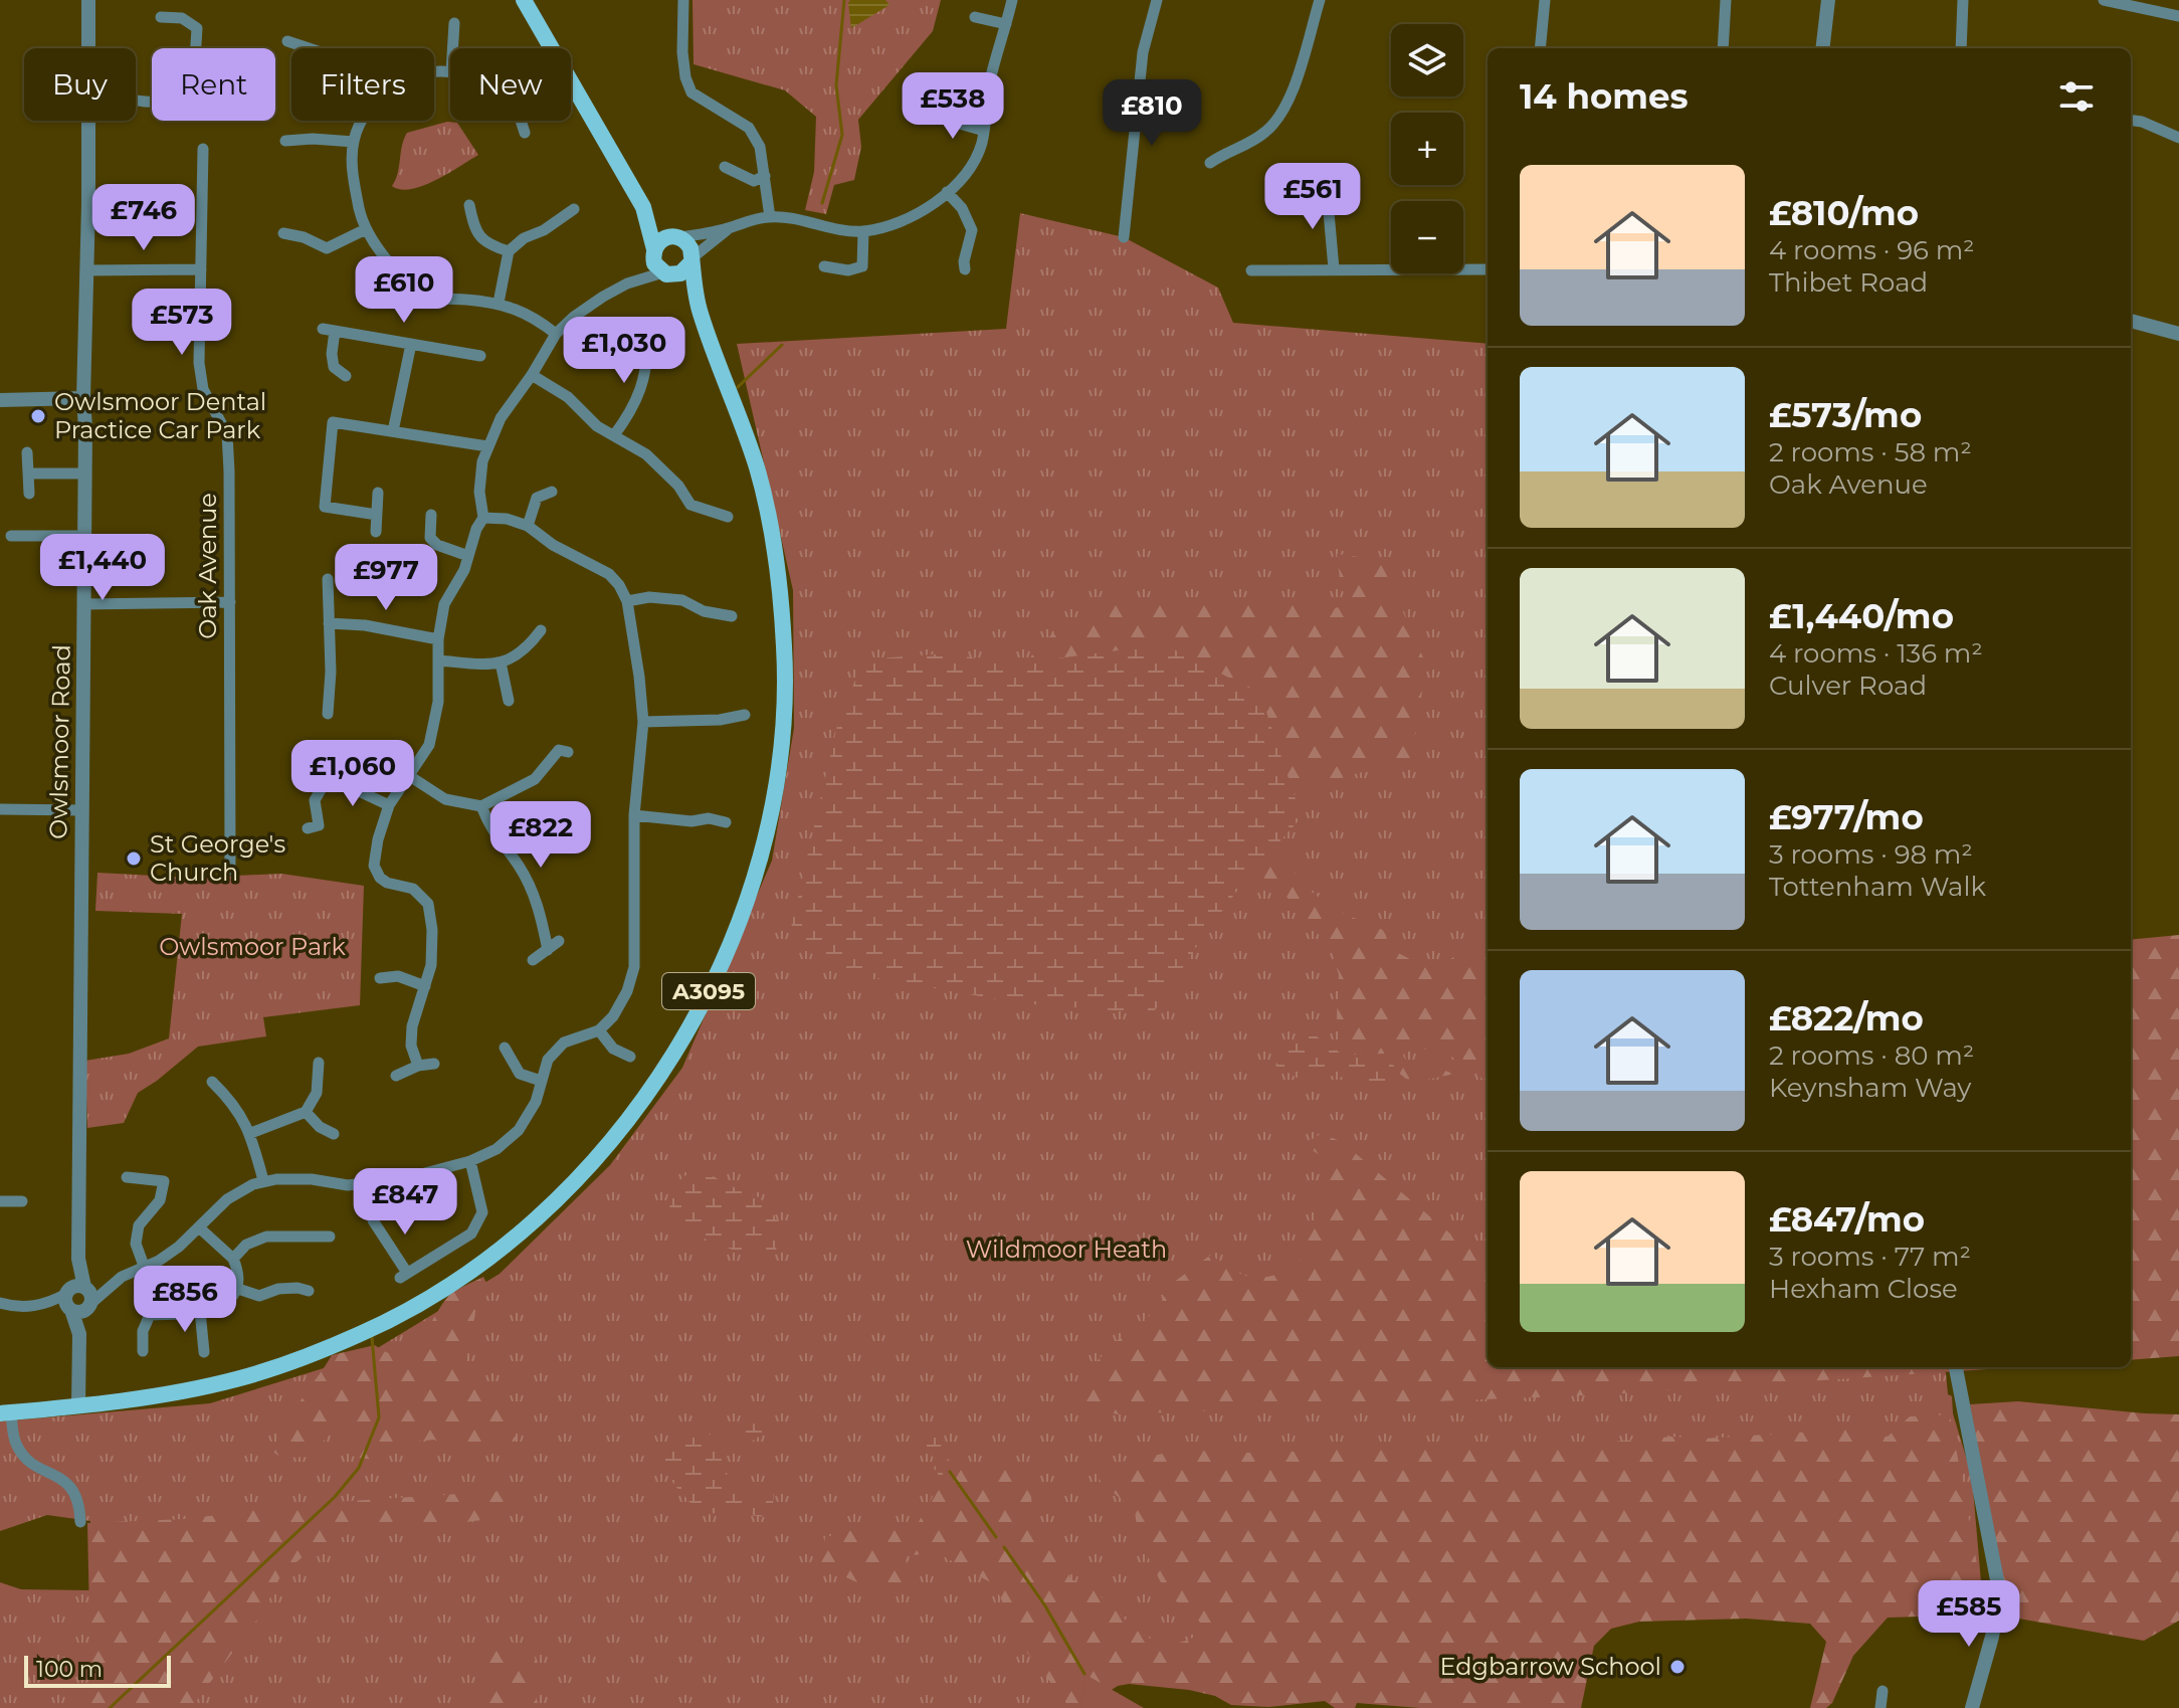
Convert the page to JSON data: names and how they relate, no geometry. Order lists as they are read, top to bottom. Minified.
{"streets":{"main road":["A3095"],"street":["Oak Avenue","Owlsmoor Road"]},"parks":["Owlsmoor Park","Wildmoor Heath"],"places":["Owlsmoor Dental Practice Car Park","St George's Church","Edgbarrow School"],"scale_bar":"100 m","page":{"map_buttons":["+","−"],"chip":["Buy","Rent","Filters","New"],"heading":"14 homes","price":["£538","£810","£561","£746","£610","£573","£1,030","£1,440","£977","£1,060","£822","£847","£856","£585"],"list":[{"name":"£810/mo","note":"4 rooms · 96 m² · Thibet Road"},{"name":"£573/mo","note":"2 rooms · 58 m² · Oak Avenue"},{"name":"£1,440/mo","note":"4 rooms · 136 m² · Culver Road"},{"name":"£977/mo","note":"3 rooms · 98 m² · Tottenham Walk"},{"name":"£822/mo","note":"2 rooms · 80 m² · Keynsham Way"},{"name":"£847/mo","note":"3 rooms · 77 m² · Hexham Close"}],"scale":"100 m"}}
